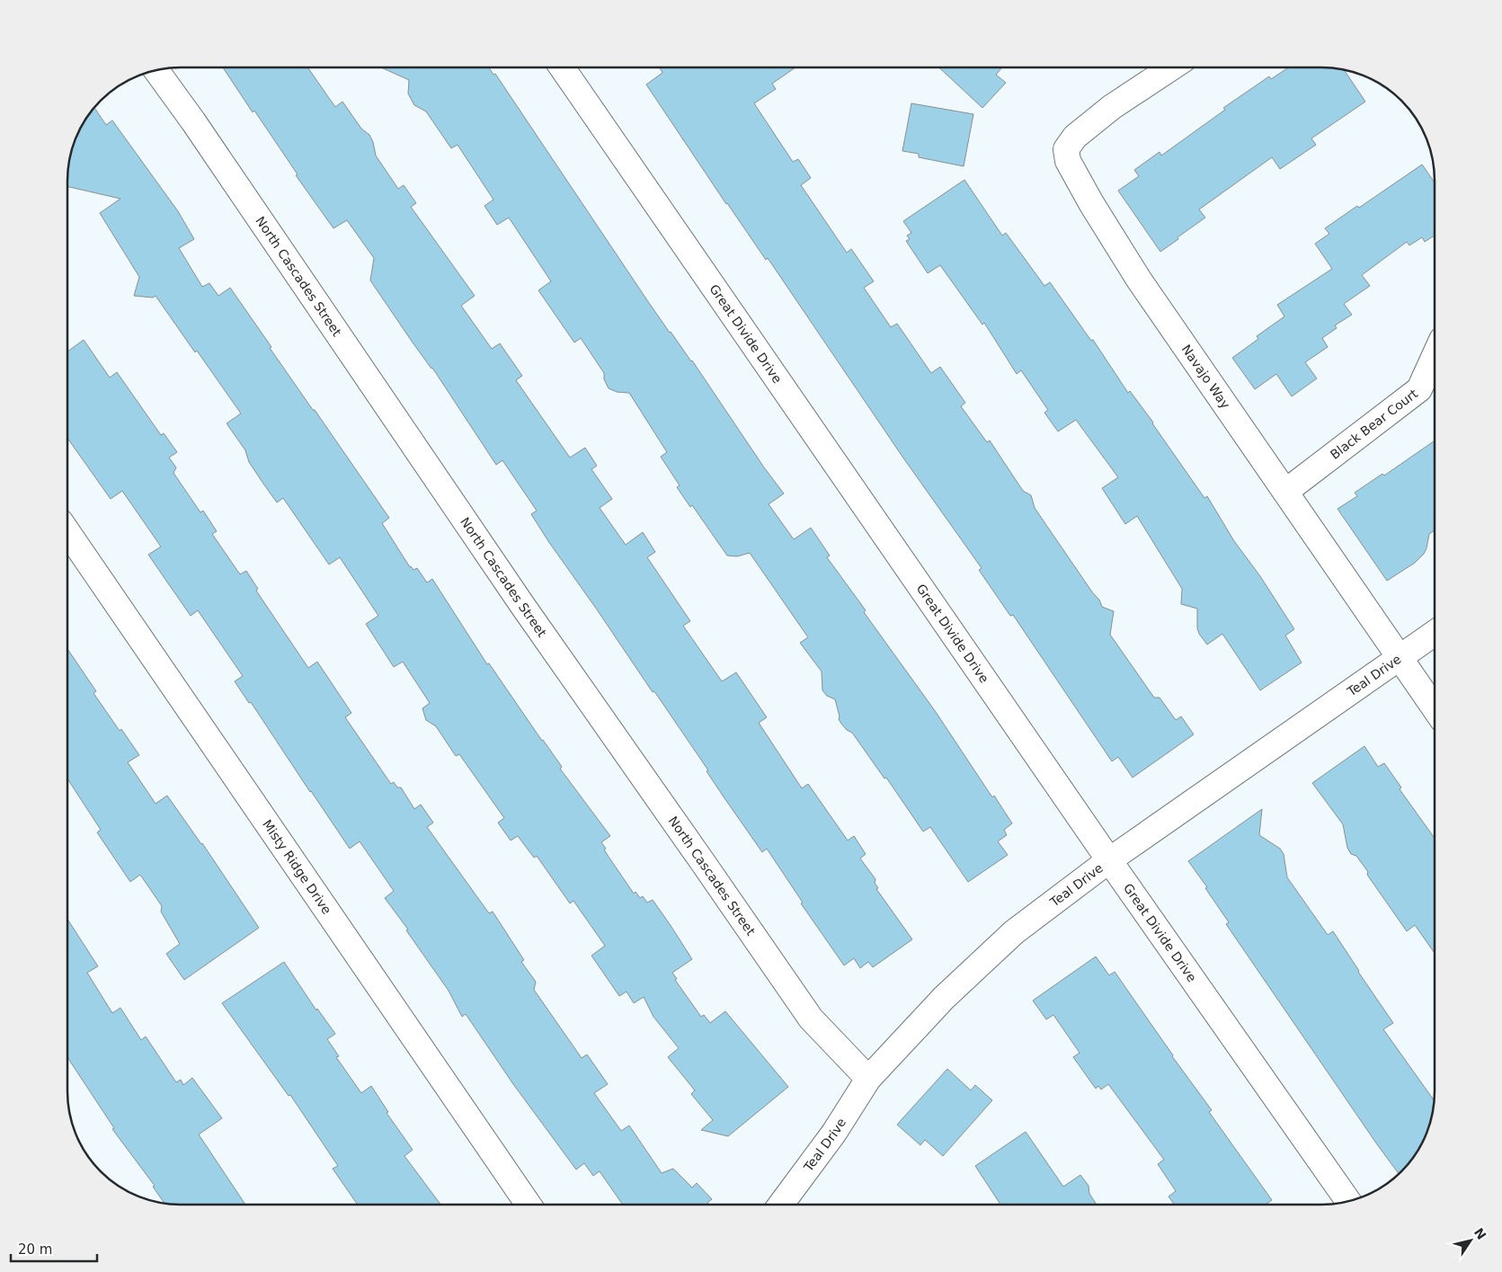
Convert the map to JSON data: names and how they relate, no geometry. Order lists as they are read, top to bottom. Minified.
{"streets":{"street":["North Cascades Street","Great Divide Drive","Navajo Way","Black Bear Court","Teal Drive","Misty Ridge Drive"]},"crossings":[["North Cascades Street","Teal Drive"],["Great Divide Drive","Teal Drive"],["Navajo Way","Black Bear Court"],["Navajo Way","Teal Drive"]],"scale_bar":"20 m","north":"top right"}
